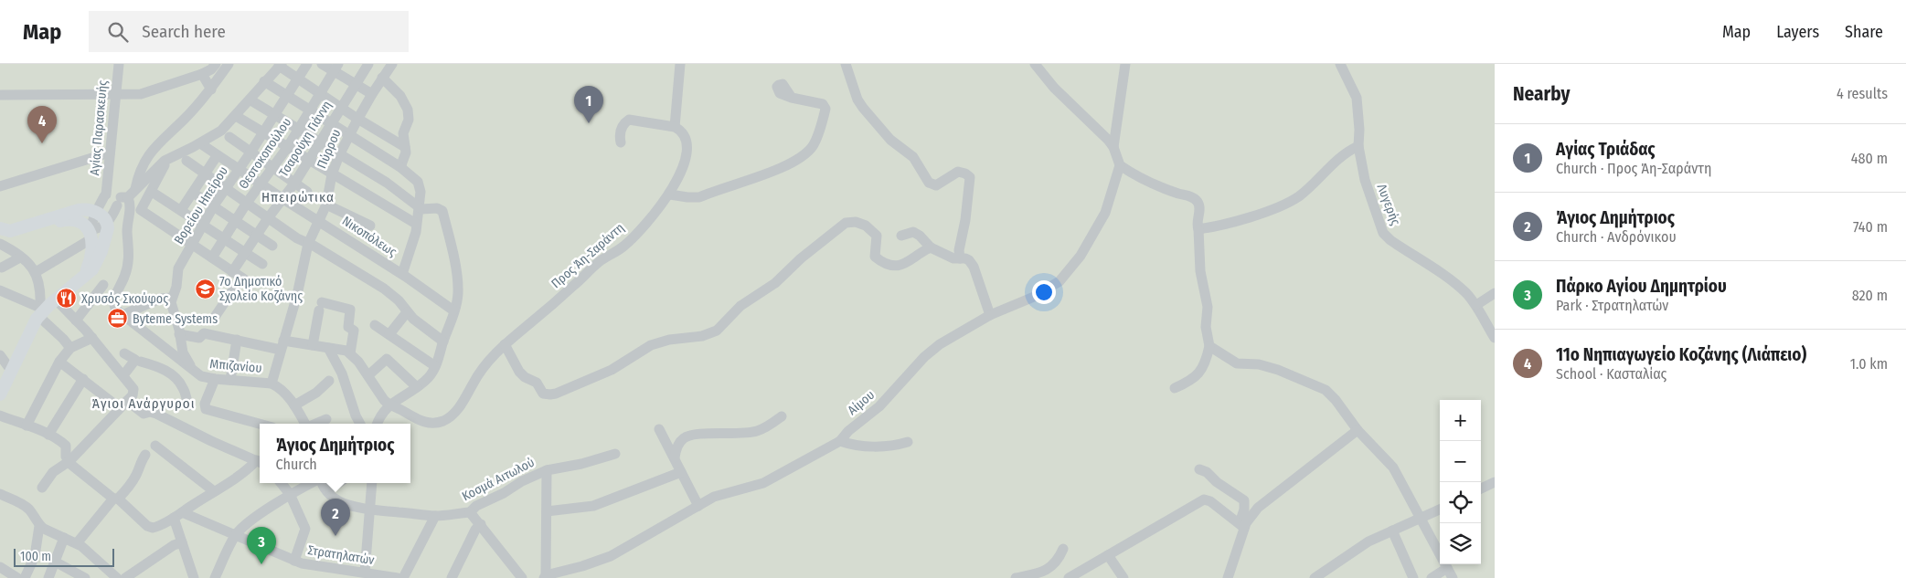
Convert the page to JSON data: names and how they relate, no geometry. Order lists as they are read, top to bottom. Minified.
{"streets":{"street":["Αγίας Παρασκευής","Τσαρούχη Γιάννη","Πύρρου","Θεοτοκοπούλου","Λυγερής","Βορείου Ηπείρου","Νικοπόλεως","Προς Άη-Σαράντη","Μπιζανίου","Αίμου","Κοσμά Αιτωλού","Στρατηλατών"]},"crossings":[["Τσαρούχη Γιάννη","Νικοπόλεως"],["Πύρρου","Νικοπόλεως"],["Πύρρου","Μπιζανίου"],["Θεοτοκοπούλου","Νικοπόλεως"],["Βορείου Ηπείρου","Νικοπόλεως"],["Βορείου Ηπείρου","Μπιζανίου"]],"districts":["Ηπειρώτικα","Άγιοι Ανάργυροι"],"places":{"school or university":["7ο Δημοτικό Σχολείο Κοζάνης"],"restaurant":["Χρυσός Σκούφος"],"office":["Byteme Systems"]},"scale_bar":"100 m","page":{"header":"Map","search":"Search here","nav":["Map","Layers","Share"],"heading":["Nearby","4 results"],"pins":["1","4","2","3"],"list":[{"mark":"1","name":"Αγίας Τριάδας","note":"Church · Προς Άη-Σαράντη","value":"480 m"},{"mark":"2","name":"Άγιος Δημήτριος","note":"Church · Ανδρόνικου","value":"740 m"},{"mark":"3","name":"Πάρκο Αγίου Δημητρίου","note":"Park · Στρατηλατών","value":"820 m"},{"mark":"4","name":"11o Νηπιαγωγείο Κοζάνης (Λιάπειο)","note":"School · Κασταλίας","value":"1.0 km"}],"map_buttons":["+","−"],"popup":["Άγιος Δημήτριος","Church"],"scale":"100 m"}}
